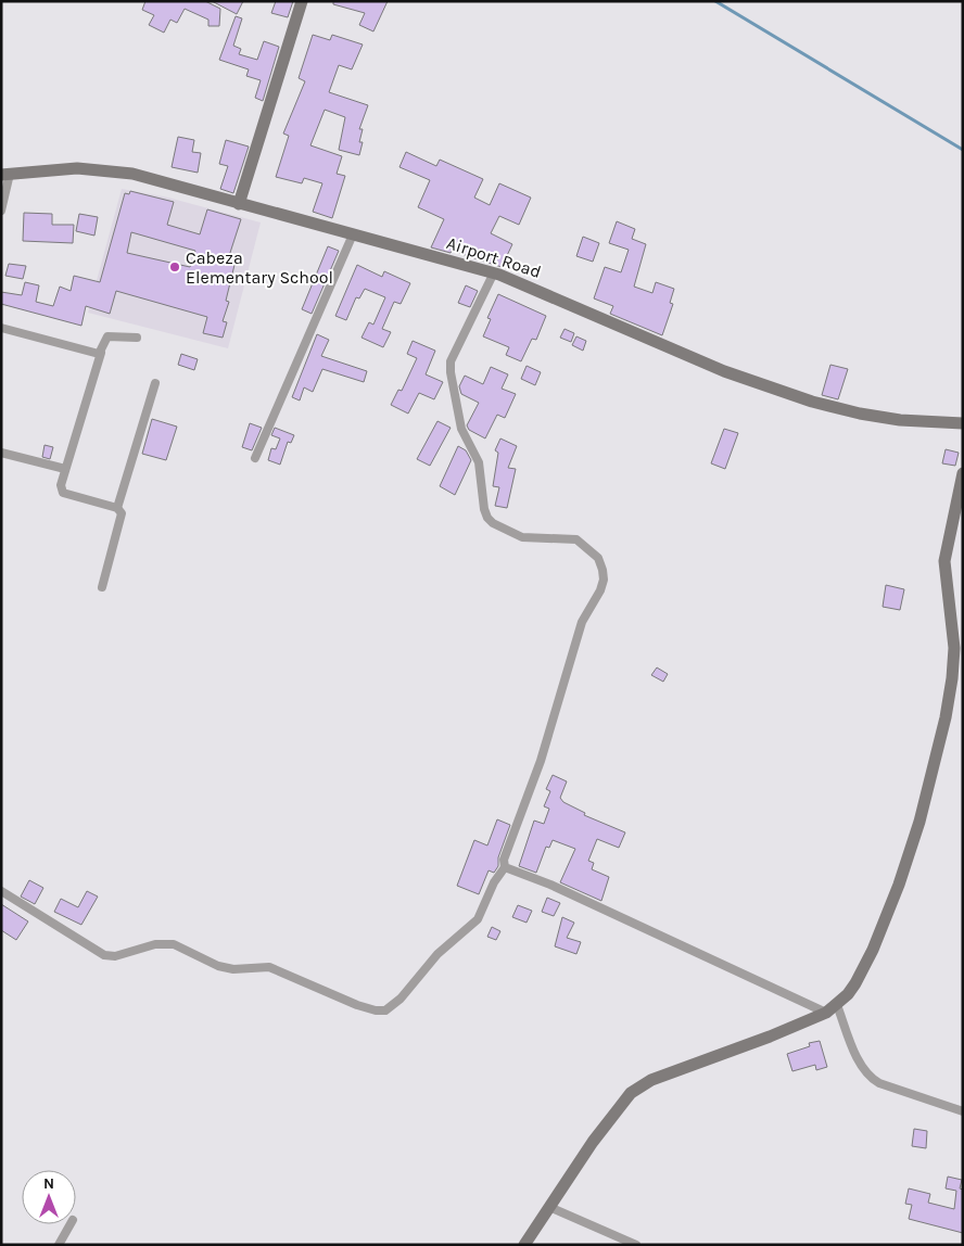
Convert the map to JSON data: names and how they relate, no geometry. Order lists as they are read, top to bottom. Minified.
{"streets":{"street":["Airport Road"]},"places":["Cabeza Elementary School"],"north":"top"}
